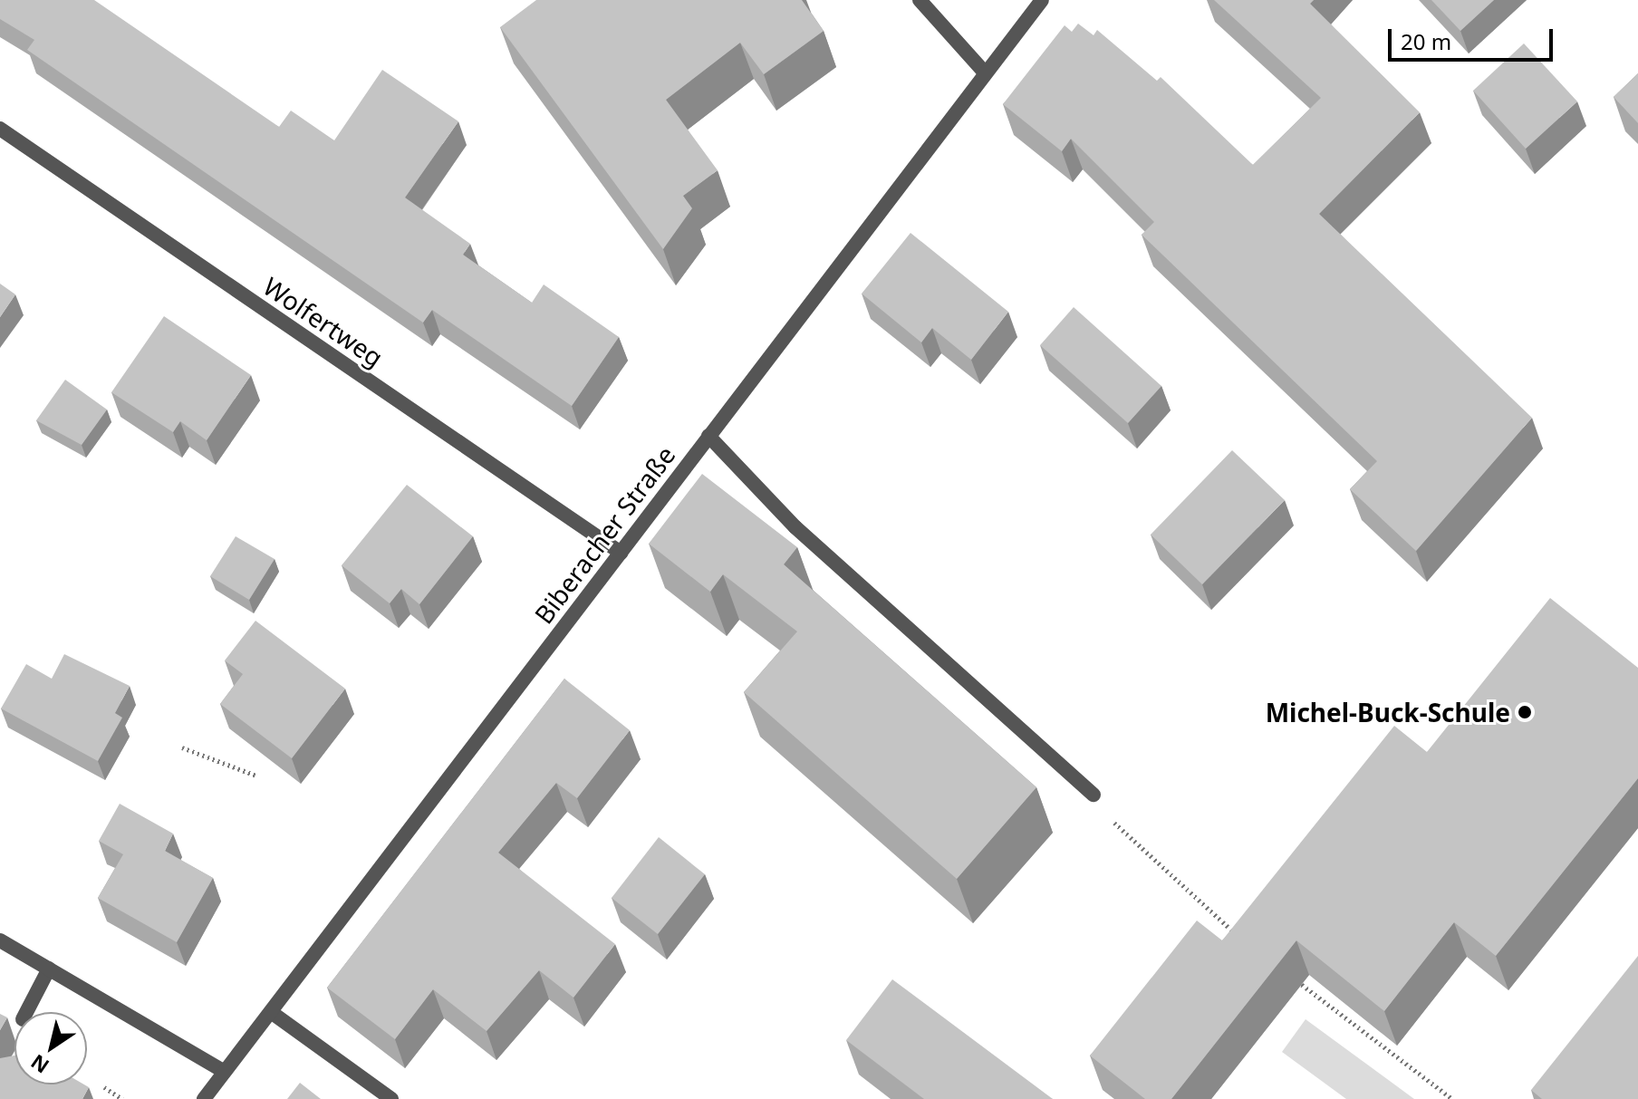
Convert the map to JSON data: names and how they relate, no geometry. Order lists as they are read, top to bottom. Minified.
{"streets":{"street":["Wolfertweg","Biberacher Straße"]},"crossings":[["Wolfertweg","Biberacher Straße"]],"places":["Michel-Buck-Schule"],"scale_bar":"20 m","north":"bottom left"}
